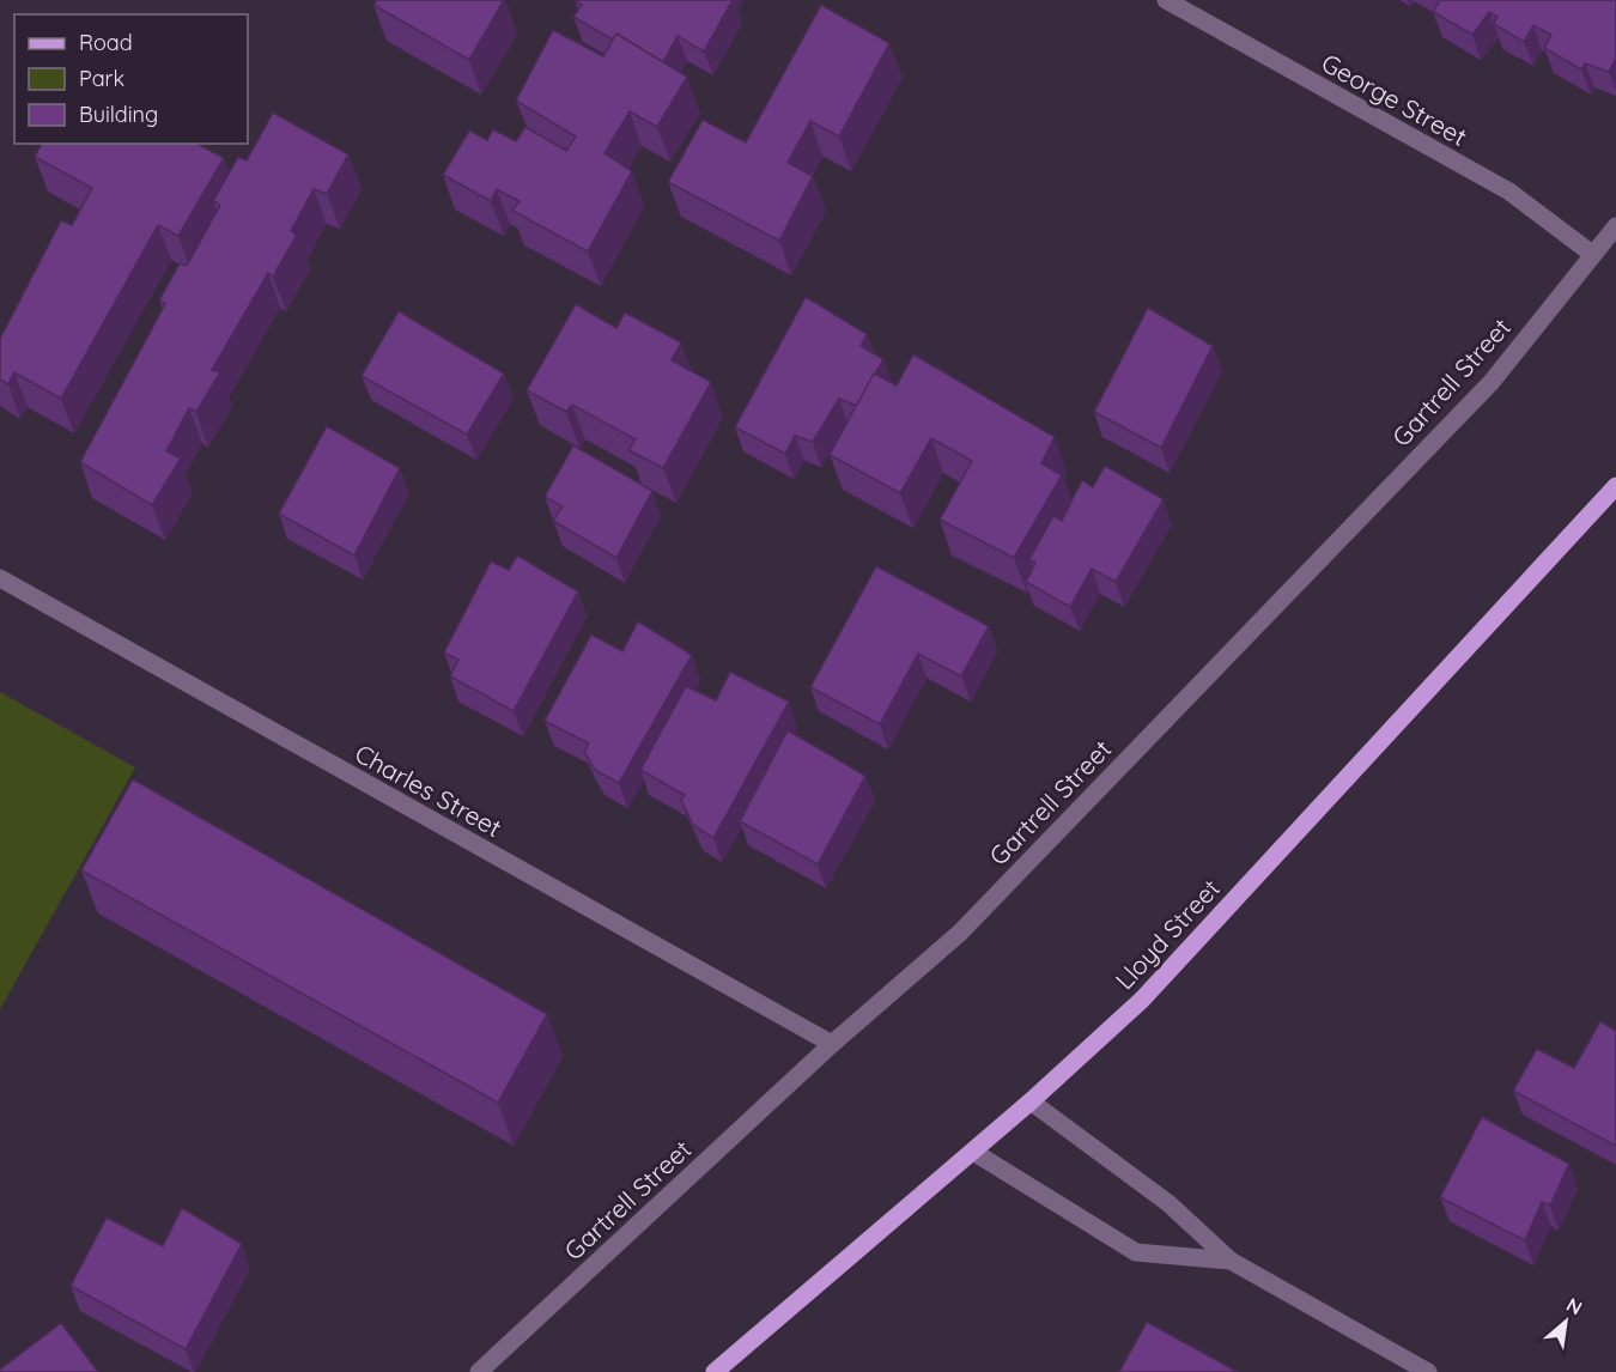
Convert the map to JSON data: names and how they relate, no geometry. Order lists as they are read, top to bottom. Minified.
{"streets":{"main road":["Lloyd Street"],"street":["George Street","Gartrell Street","Charles Street"]},"crossings":[["George Street","Gartrell Street"],["Gartrell Street","Charles Street"]],"legend":["Road","Park","Building"],"north":"top right"}
